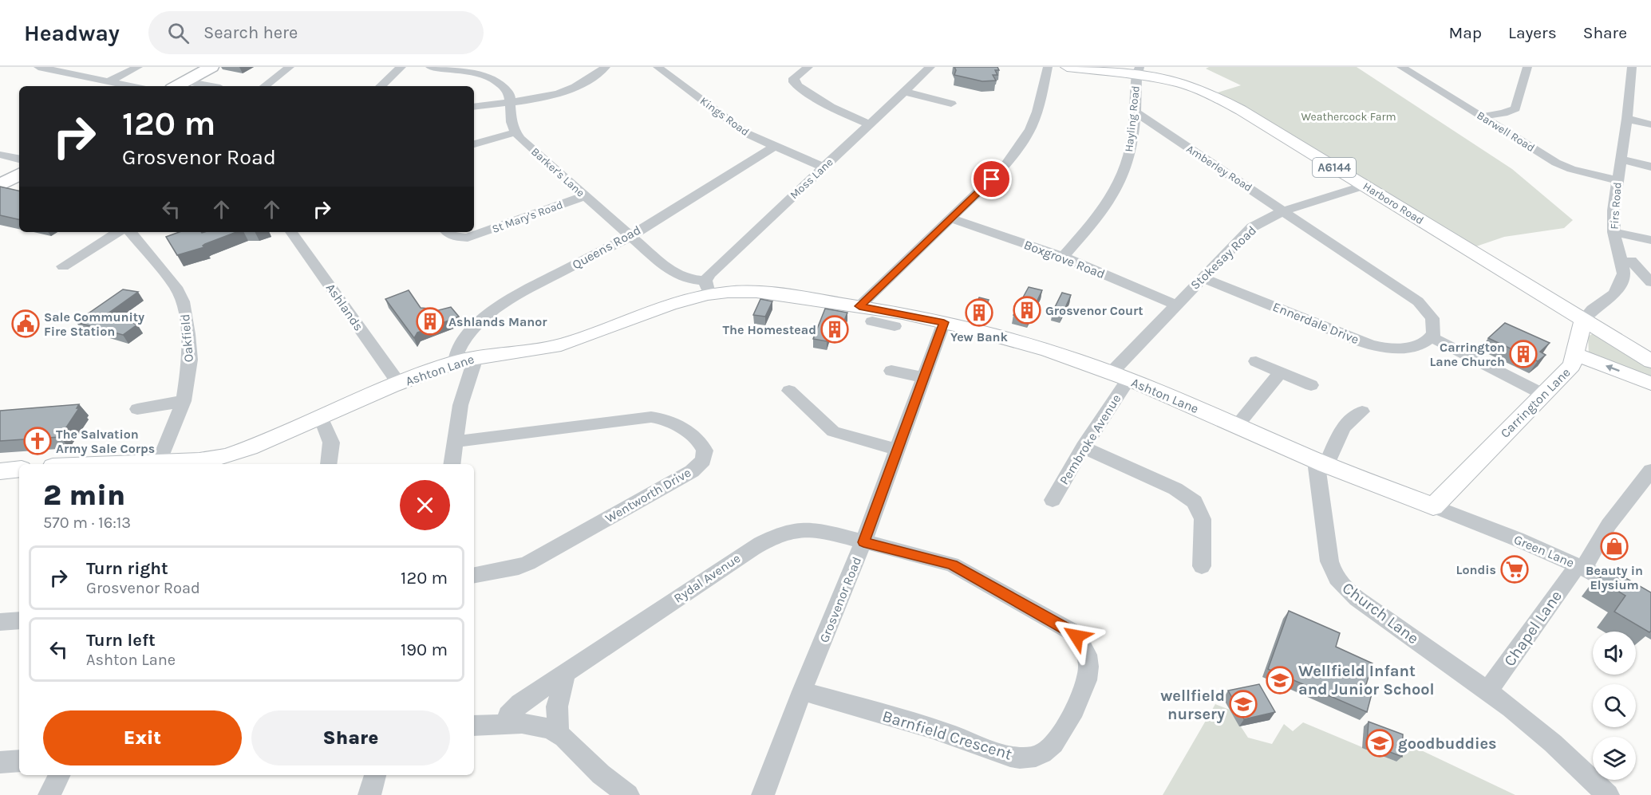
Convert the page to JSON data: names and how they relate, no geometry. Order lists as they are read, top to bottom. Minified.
{"streets":{"main road":["A6144","Harboro Road","Ashton Lane","Carrington Lane"],"street":["Kings Road","Hayling Road","Barwell Road","Amberley Road","Barker's Lane","Moss Lane","Firs Road","St Mary's Road","Queens Road","Stokesay Road","Boxgrove Road","Ashlands","Ennerdale Drive","Oakfield","Pembroke Avenue","Wentworth Drive","Green Lane","Rydal Avenue","Grosvenor Road","Church Lane","Chapel Lane","Barnfield Crescent"]},"crossings":[["Kings Road","Moss Lane"],["Kings Road","Queens Road"],["Hayling Road","Amberley Road"],["Hayling Road","Harboro Road"],["Hayling Road","Boxgrove Road"],["Barwell Road","Firs Road"],["Amberley Road","Stokesay Road"],["Barker's Lane","Moss Lane"],["Barker's Lane","St Mary's Road"],["Barker's Lane","Queens Road"],["Barker's Lane","Ashton Lane"],["Moss Lane","Ashton Lane"],["Harboro Road","Stokesay Road"],["Queens Road","Ashton Lane"],["Stokesay Road","Boxgrove Road"],["Stokesay Road","Ennerdale Drive"],["Stokesay Road","Ashton Lane"],["Stokesay Road","Pembroke Avenue"],["Ashlands","Ashton Lane"],["Oakfield","Ashton Lane"],["Ashton Lane","Carrington Lane"],["Ashton Lane","Pembroke Avenue"],["Ashton Lane","Green Lane"],["Ashton Lane","Grosvenor Road"],["Ashton Lane","Church Lane"],["Carrington Lane","Green Lane"],["Green Lane","Chapel Lane"],["Rydal Avenue","Grosvenor Road"],["Rydal Avenue","Barnfield Crescent"],["Grosvenor Road","Barnfield Crescent"],["Church Lane","Chapel Lane"]],"parks":["Weathercock Farm"],"places":{"building":["Grosvenor Court","Yew Bank","Ashlands Manor","The Homestead","Carrington Lane Church"],"public building":["Sale Community Fire Station"],"church":["The Salvation Army Sale Corps"],"shop":["Beauty in Elysium"],"supermarket":["Londis"],"school or university":["Wellfield Infant and Junior School","wellfield nursery","goodbuddies"]},"page":{"header":"Headway","search":"Search here","nav":["Map","Layers","Share"],"turn":["120 m","Grosvenor Road"],"heading":["2 min","570 m · 16:13"],"list":[{"name":"Turn right","note":"Grosvenor Road","value":"120 m"},{"name":"Turn left","note":"Ashton Lane","value":"190 m"}],"buttons":["Exit","Share"]}}
